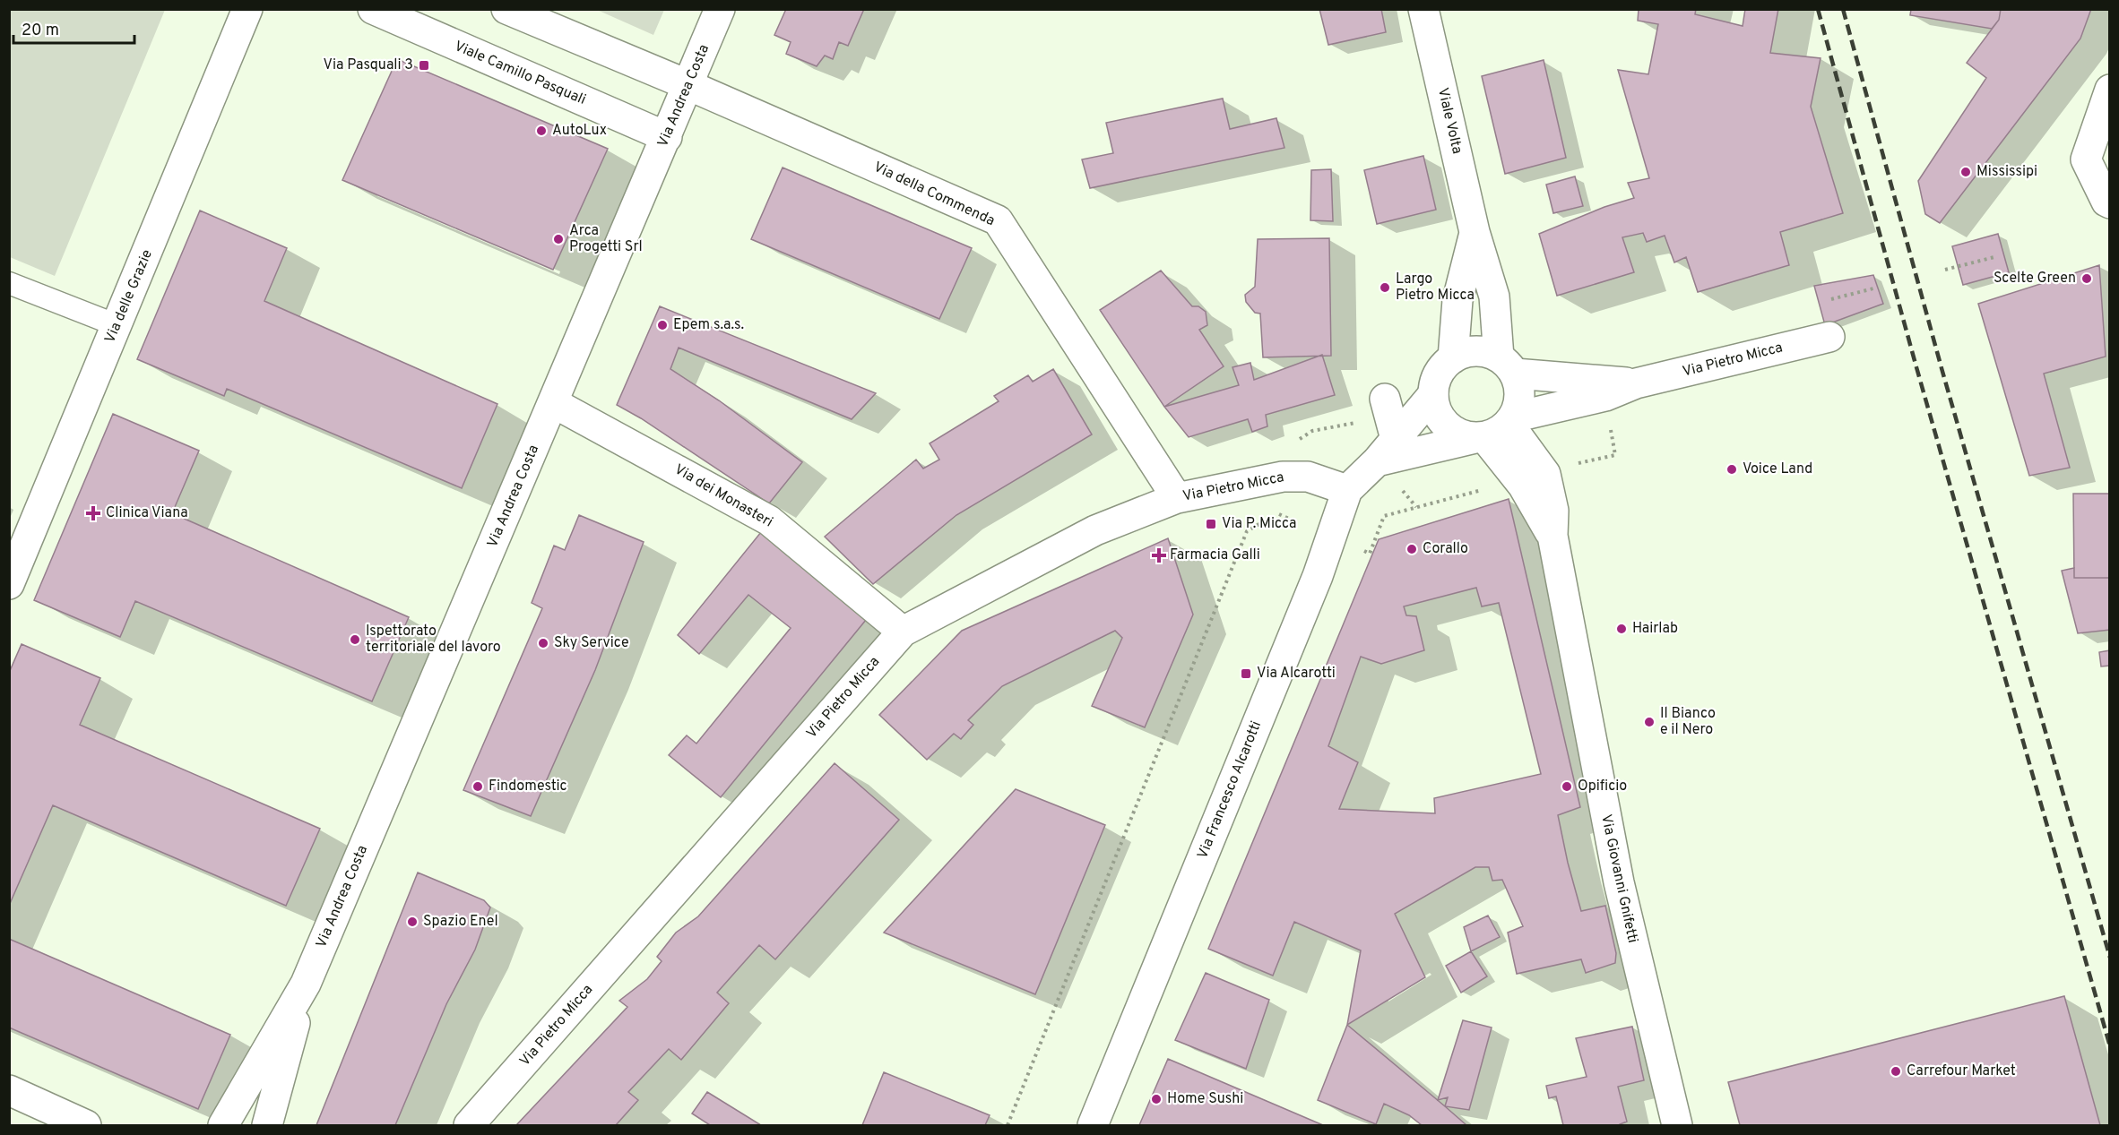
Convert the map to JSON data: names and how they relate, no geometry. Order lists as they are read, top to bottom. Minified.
{"streets":{"street":["Viale Camillo Pasquali","Via Andrea Costa","Viale Volta","Via della Commenda","Via delle Grazie","Via Pietro Micca","Via dei Monasteri","Via Francesco Alcarotti","Via Giovanni Gnifetti"]},"crossings":[["Viale Camillo Pasquali","Via Andrea Costa"],["Via Andrea Costa","Via della Commenda"],["Via Andrea Costa","Via dei Monasteri"],["Viale Volta","Via Pietro Micca"],["Viale Volta","Via Giovanni Gnifetti"],["Via della Commenda","Via Pietro Micca"],["Via Pietro Micca","Via dei Monasteri"],["Via Pietro Micca","Via Francesco Alcarotti"],["Via Pietro Micca","Via Giovanni Gnifetti"]],"places":{"transit":["Via Pasquali 3","Via P. Micca","Via Alcarotti"],"other":["AutoLux","Mississipi","Arca Progetti Srl","Scelte Green","Largo Pietro Micca","Epem s.a.s.","Voice Land","Corallo","Hairlab","Ispettorato territoriale del lavoro","Sky Service","Il Bianco e il Nero","Findomestic","Opificio","Spazio Enel","Carrefour Market","Home Sushi"],"health":["Clinica Viana","Farmacia Galli"]},"scale_bar":"20 m"}
